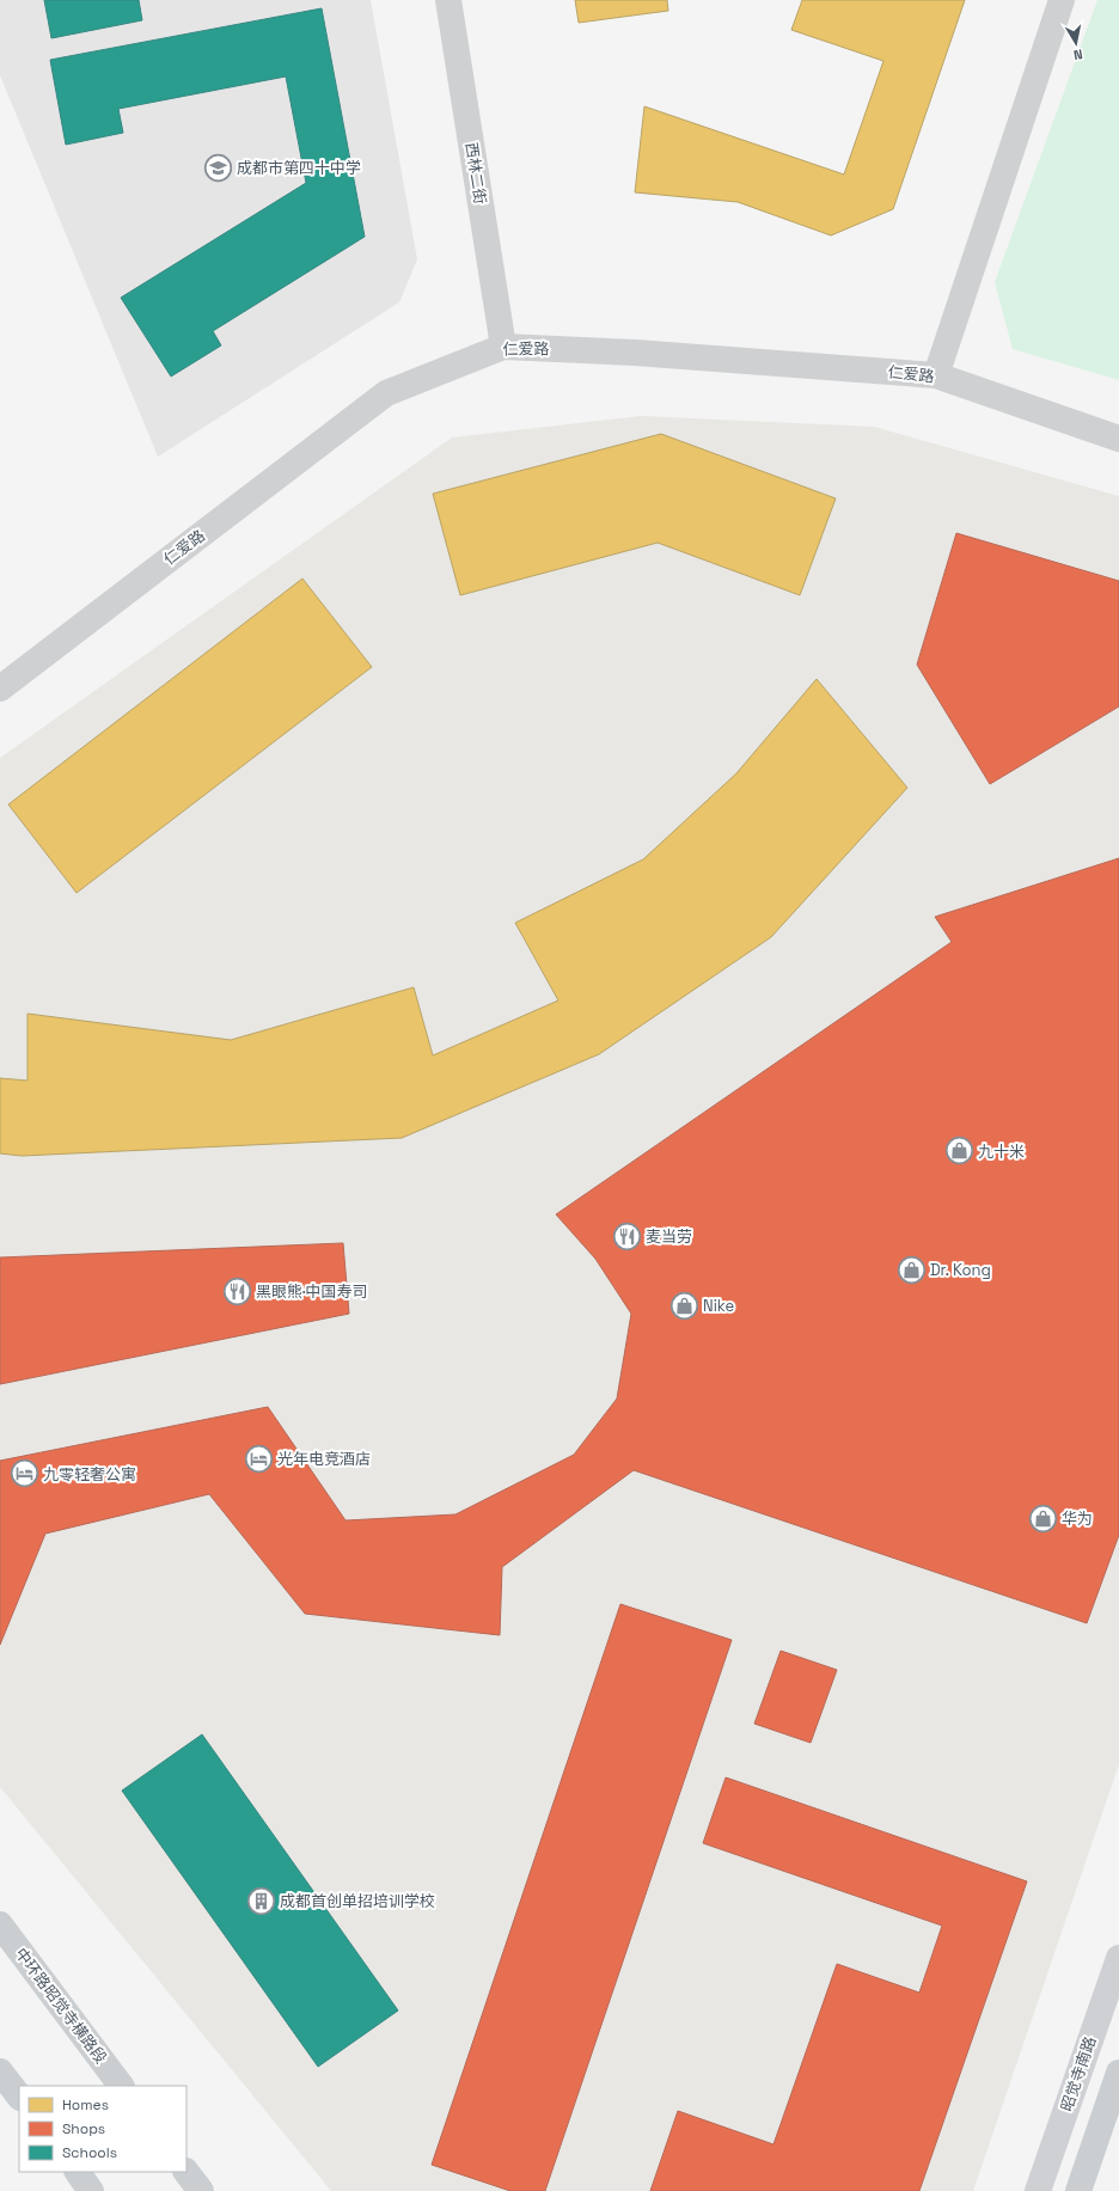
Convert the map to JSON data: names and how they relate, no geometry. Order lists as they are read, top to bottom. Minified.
{"streets":{"main road":["中环路昭觉寺横路段"],"street":["西林二街","仁爱路","昭觉寺南路"]},"crossings":[["西林二街","仁爱路"]],"places":{"school or university":["成都市第四十中学"],"shop":["九十米","Dr. Kong","Nike","华为"],"restaurant":["麦当劳","黑眼熊·中国寿司"],"hotel":["光年电竞酒店","九零轻奢公寓"],"building":["成都首创单招培训学校"]},"legend":["Homes","Shops","Schools"],"north":"bottom"}
